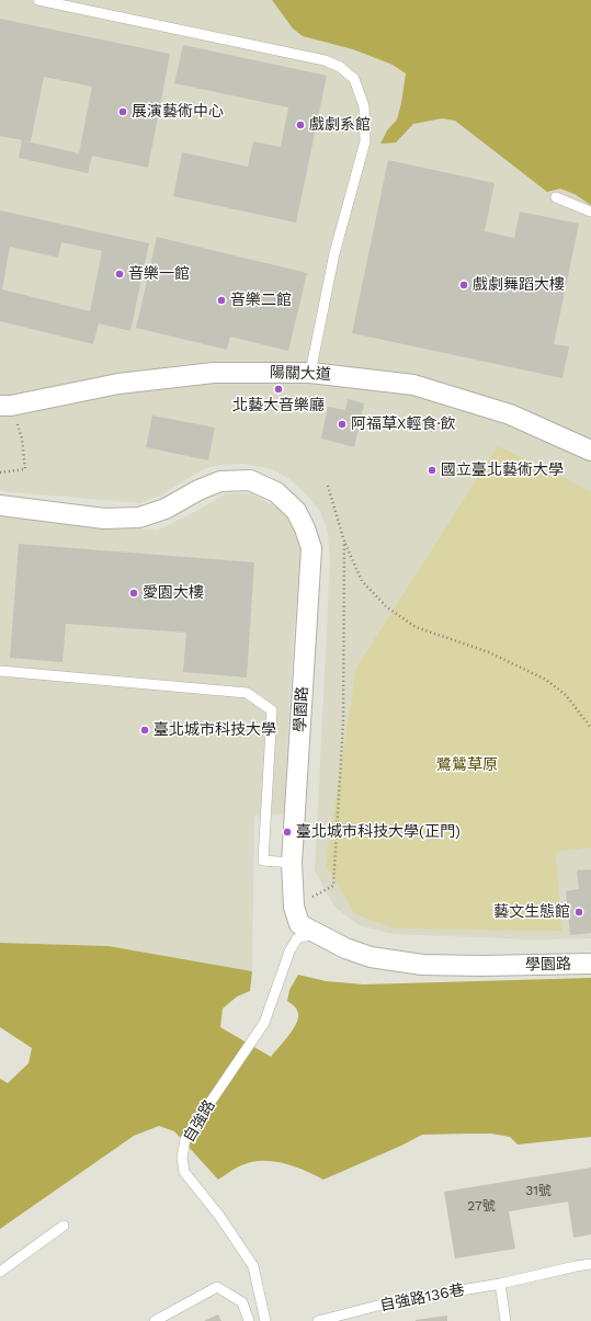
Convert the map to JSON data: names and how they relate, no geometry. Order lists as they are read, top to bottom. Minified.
{"streets":{"street":["陽關大道","學園路"],"lane":["自強路","自強路136巷"]},"crossings":[["學園路","自強路"]],"parks":["鷺鷥草原"],"places":["展演藝術中心","戲劇系館","音樂一館","戲劇舞蹈大樓","音樂二館","北藝大音樂廳","阿福草X輕食·飲","國立臺北藝術大學","愛園大樓","臺北城市科技大學","臺北城市科技大學(正門)","藝文生態館"],"house_numbers":["31號","27號"]}
